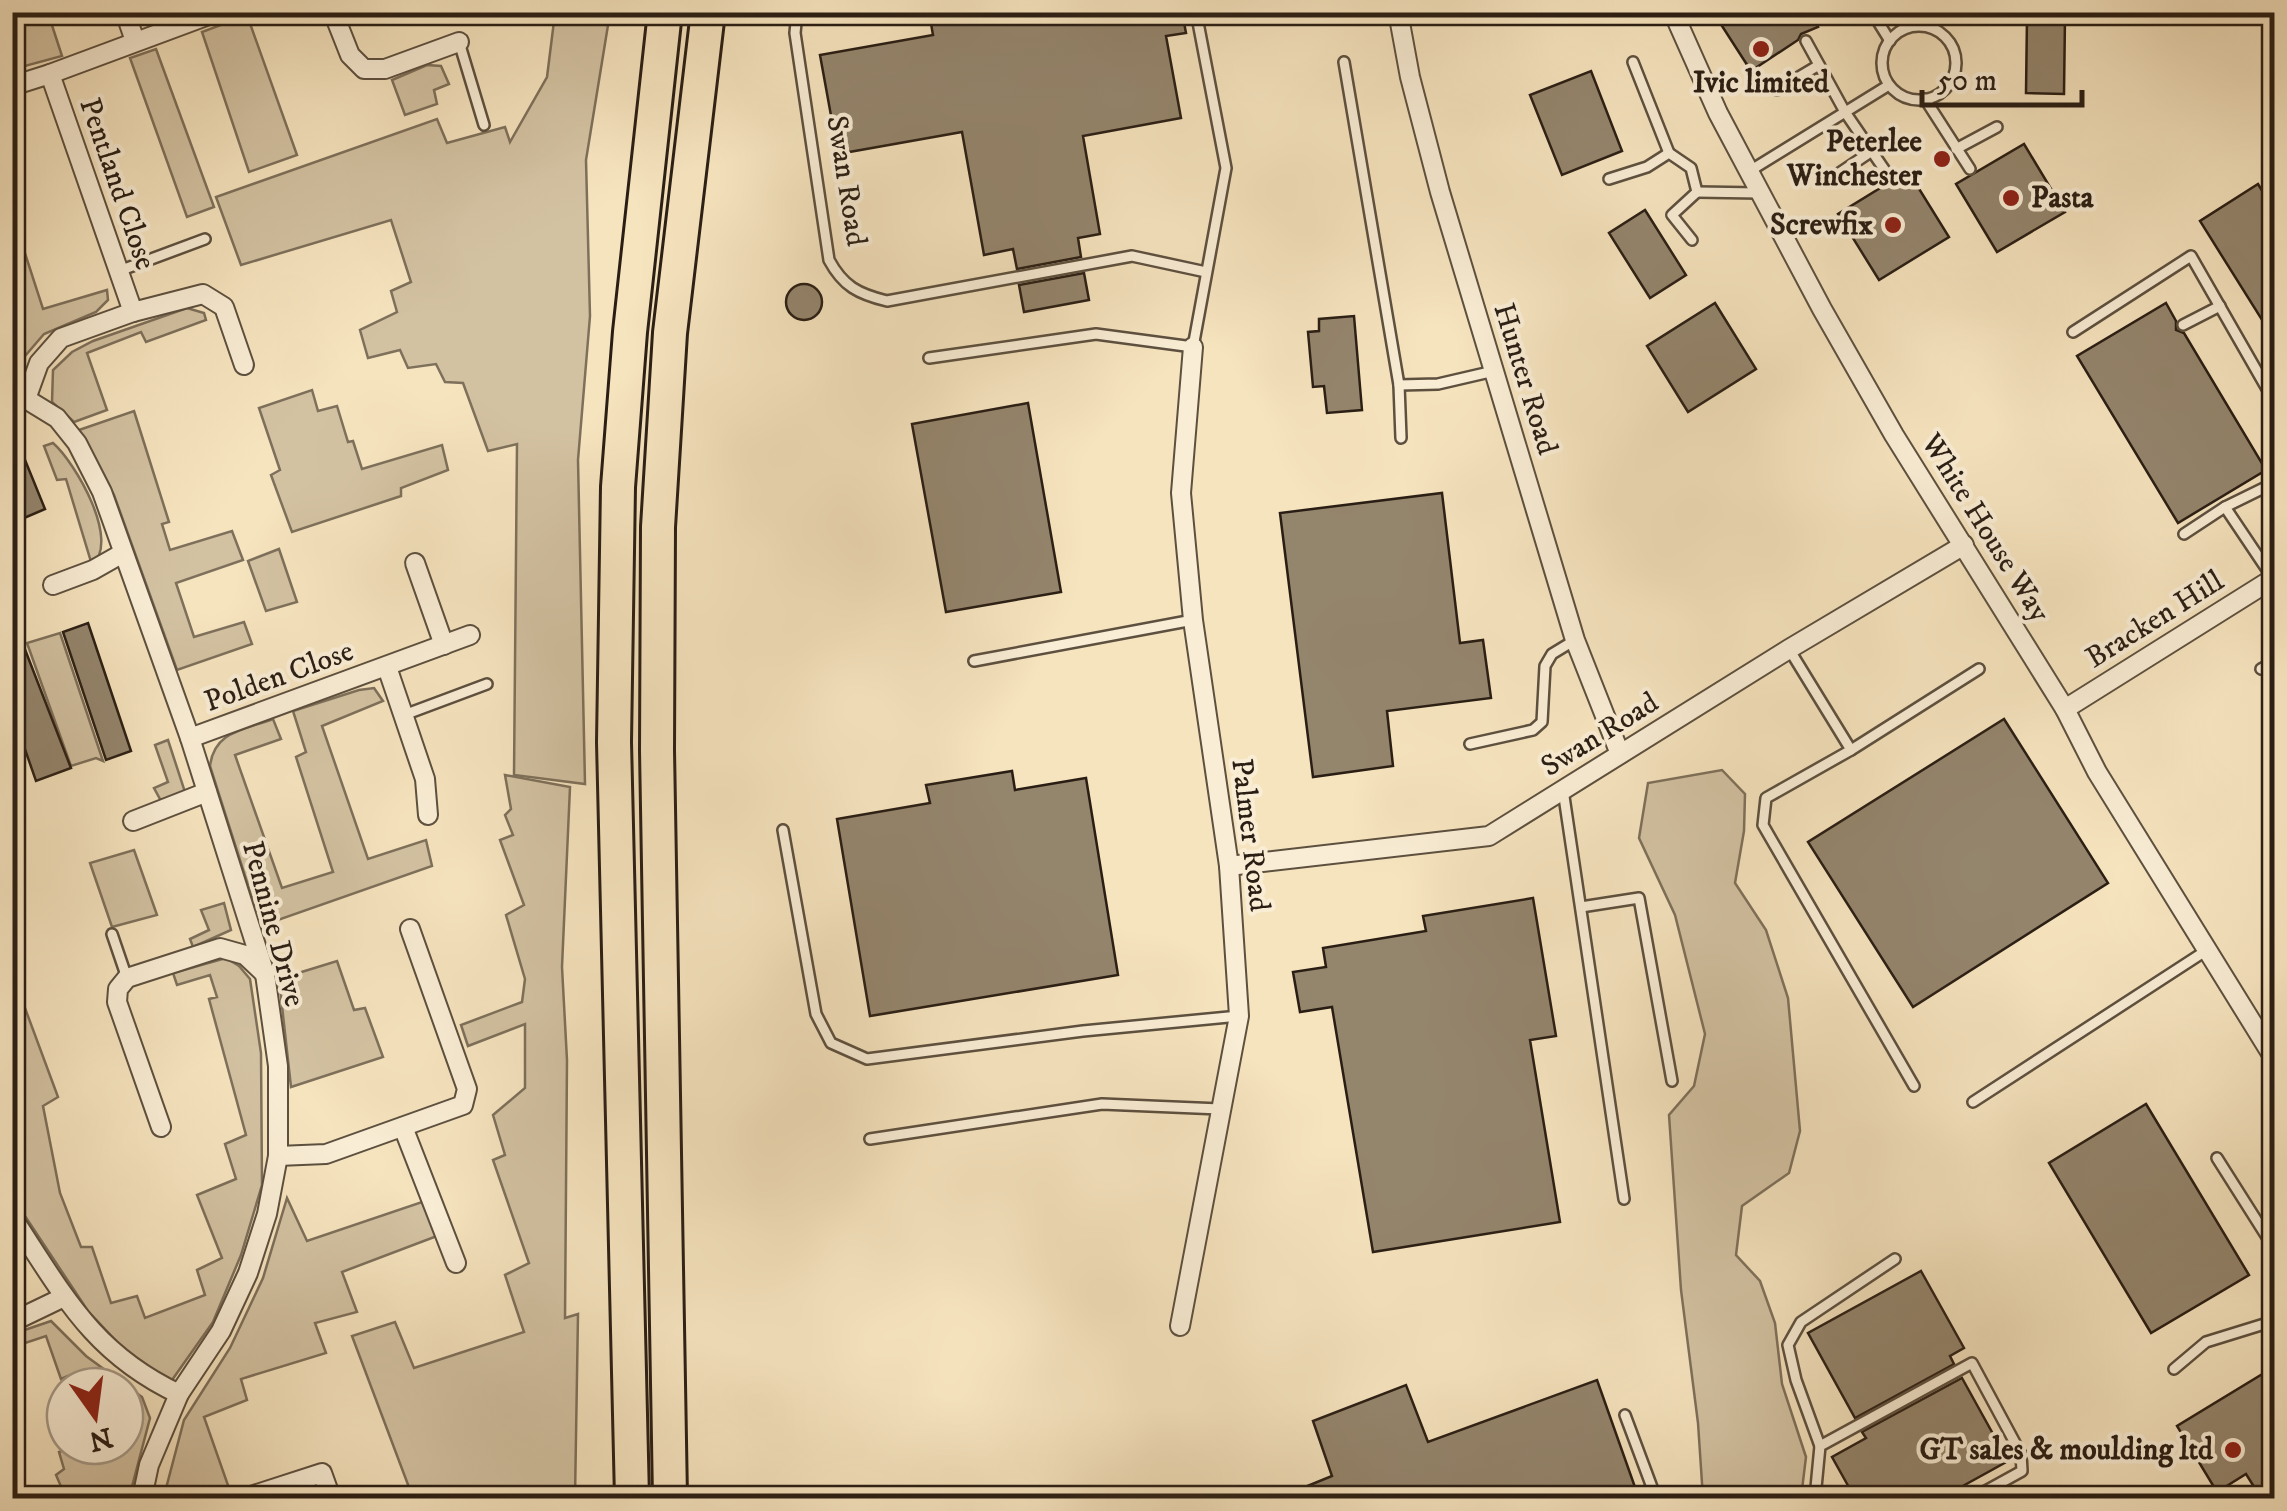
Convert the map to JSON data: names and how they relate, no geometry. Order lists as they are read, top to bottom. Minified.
{"streets":{"street":["Swan Road","Pentland Close","Hunter Road","White House Way","Bracken Hill","Polden Close","Palmer Road","Pennine Drive"]},"crossings":[["Swan Road","Hunter Road"],["Swan Road","White House Way"],["Swan Road","Palmer Road"],["Pentland Close","Pennine Drive"],["White House Way","Bracken Hill"],["Polden Close","Pennine Drive"]],"places":["Ivic limited","Peterlee Winchester","Pasta","Screwfix","GT sales & moulding ltd"],"scale_bar":"50 m","north":"bottom"}
